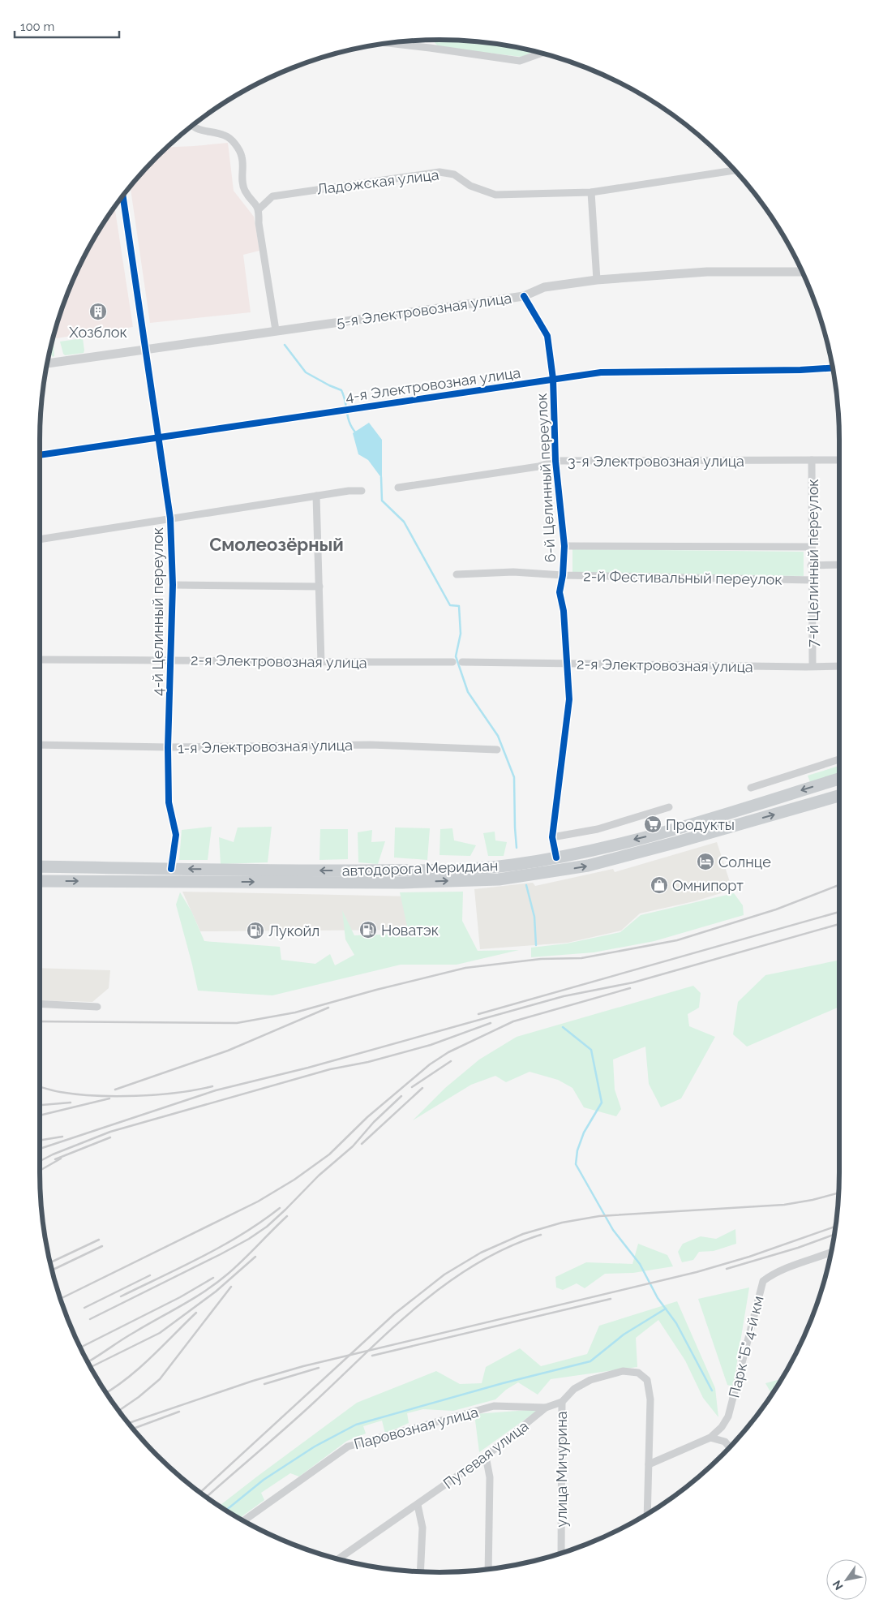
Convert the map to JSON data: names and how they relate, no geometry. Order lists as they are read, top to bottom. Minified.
{"streets":{"main road":["автодорога Меридиан"],"street":["Ладожская улица","5-я Электровозная улица","4-я Электровозная улица","3-я Электровозная улица","6-й Целинный переулок","7-й Целинный переулок","2-й Фестивальный переулок","4-й Целинный переулок","2-я Электровозная улица","1-я Электровозная улица","Парк \"Б\" 4-й км","Паровозная улица","Путевая улица","улица Мичурина"]},"crossings":[["5-я Электровозная улица","6-й Целинный переулок"],["5-я Электровозная улица","4-й Целинный переулок"],["4-я Электровозная улица","6-й Целинный переулок"],["4-я Электровозная улица","4-й Целинный переулок"],["3-я Электровозная улица","6-й Целинный переулок"],["3-я Электровозная улица","7-й Целинный переулок"],["6-й Целинный переулок","2-й Фестивальный переулок"],["6-й Целинный переулок","2-я Электровозная улица"],["6-й Целинный переулок","автодорога Меридиан"],["7-й Целинный переулок","2-й Фестивальный переулок"],["7-й Целинный переулок","2-я Электровозная улица"],["4-й Целинный переулок","2-я Электровозная улица"],["4-й Целинный переулок","1-я Электровозная улица"],["4-й Целинный переулок","автодорога Меридиан"],["Паровозная улица","Путевая улица"],["Путевая улица","улица Мичурина"]],"districts":["Смолеозёрный"],"places":{"building":["Хозблок"],"supermarket":["Продукты"],"hotel":["Солнце"],"shop":["Омнипорт"],"fuel station":["Новатэк","Лукойл"]},"scale_bar":"100 m","north":"bottom left"}
